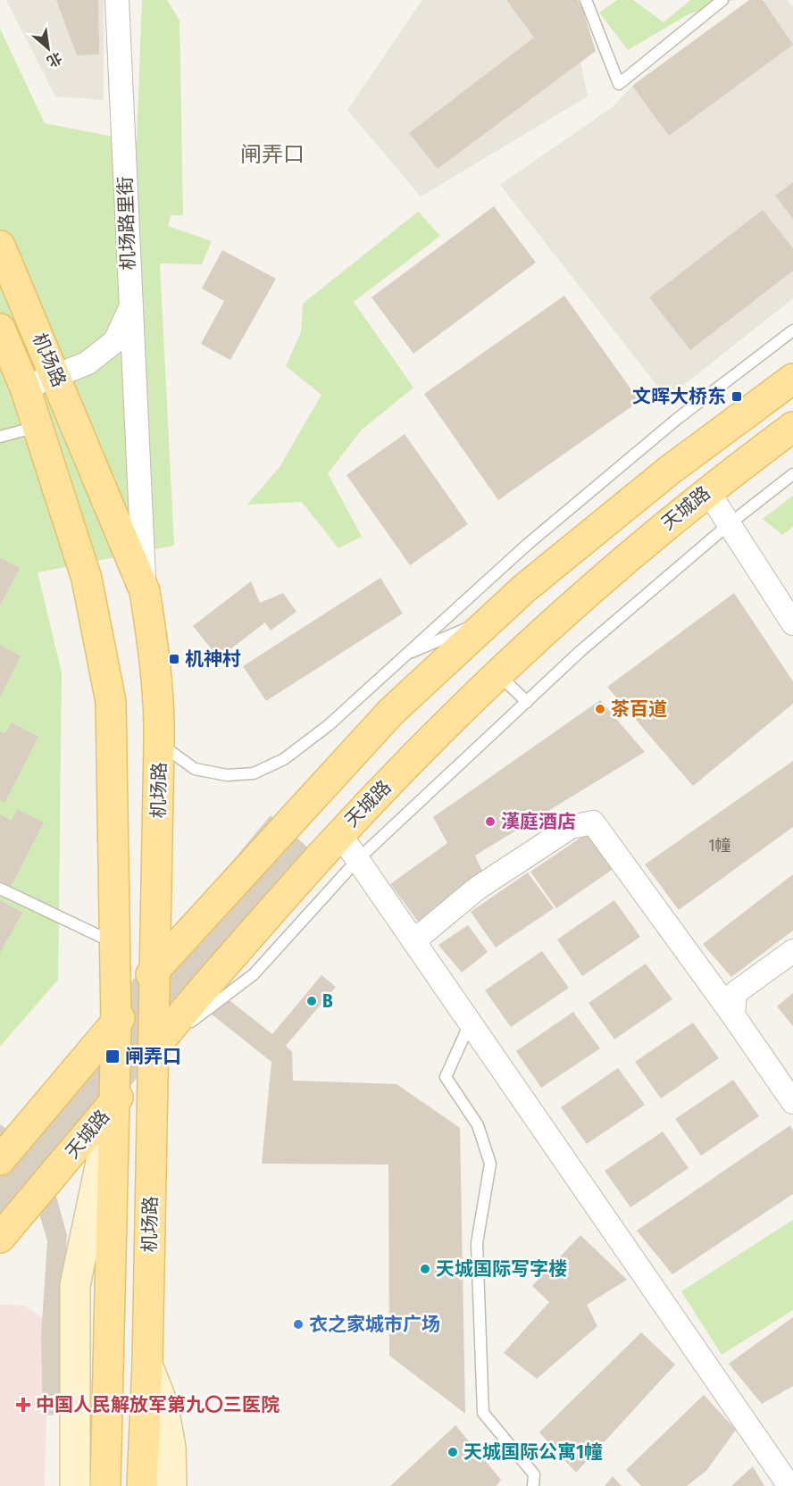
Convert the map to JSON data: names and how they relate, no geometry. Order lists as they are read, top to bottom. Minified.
{"streets":{"main road":["机场路","天城路"],"street":["机场路里街"]},"crossings":[["机场路里街","机场路"],["机场路","天城路"]],"districts":["闸弄口"],"places":{"transit":["文晖大桥东","机神村","闸弄口"],"other":["茶百道","漢庭酒店","B","天城国际写字楼","衣之家城市广场","天城国际公寓1幢"],"health":["中国人民解放军第九〇三医院"]},"house_numbers":["1幢"],"north":"bottom right"}
